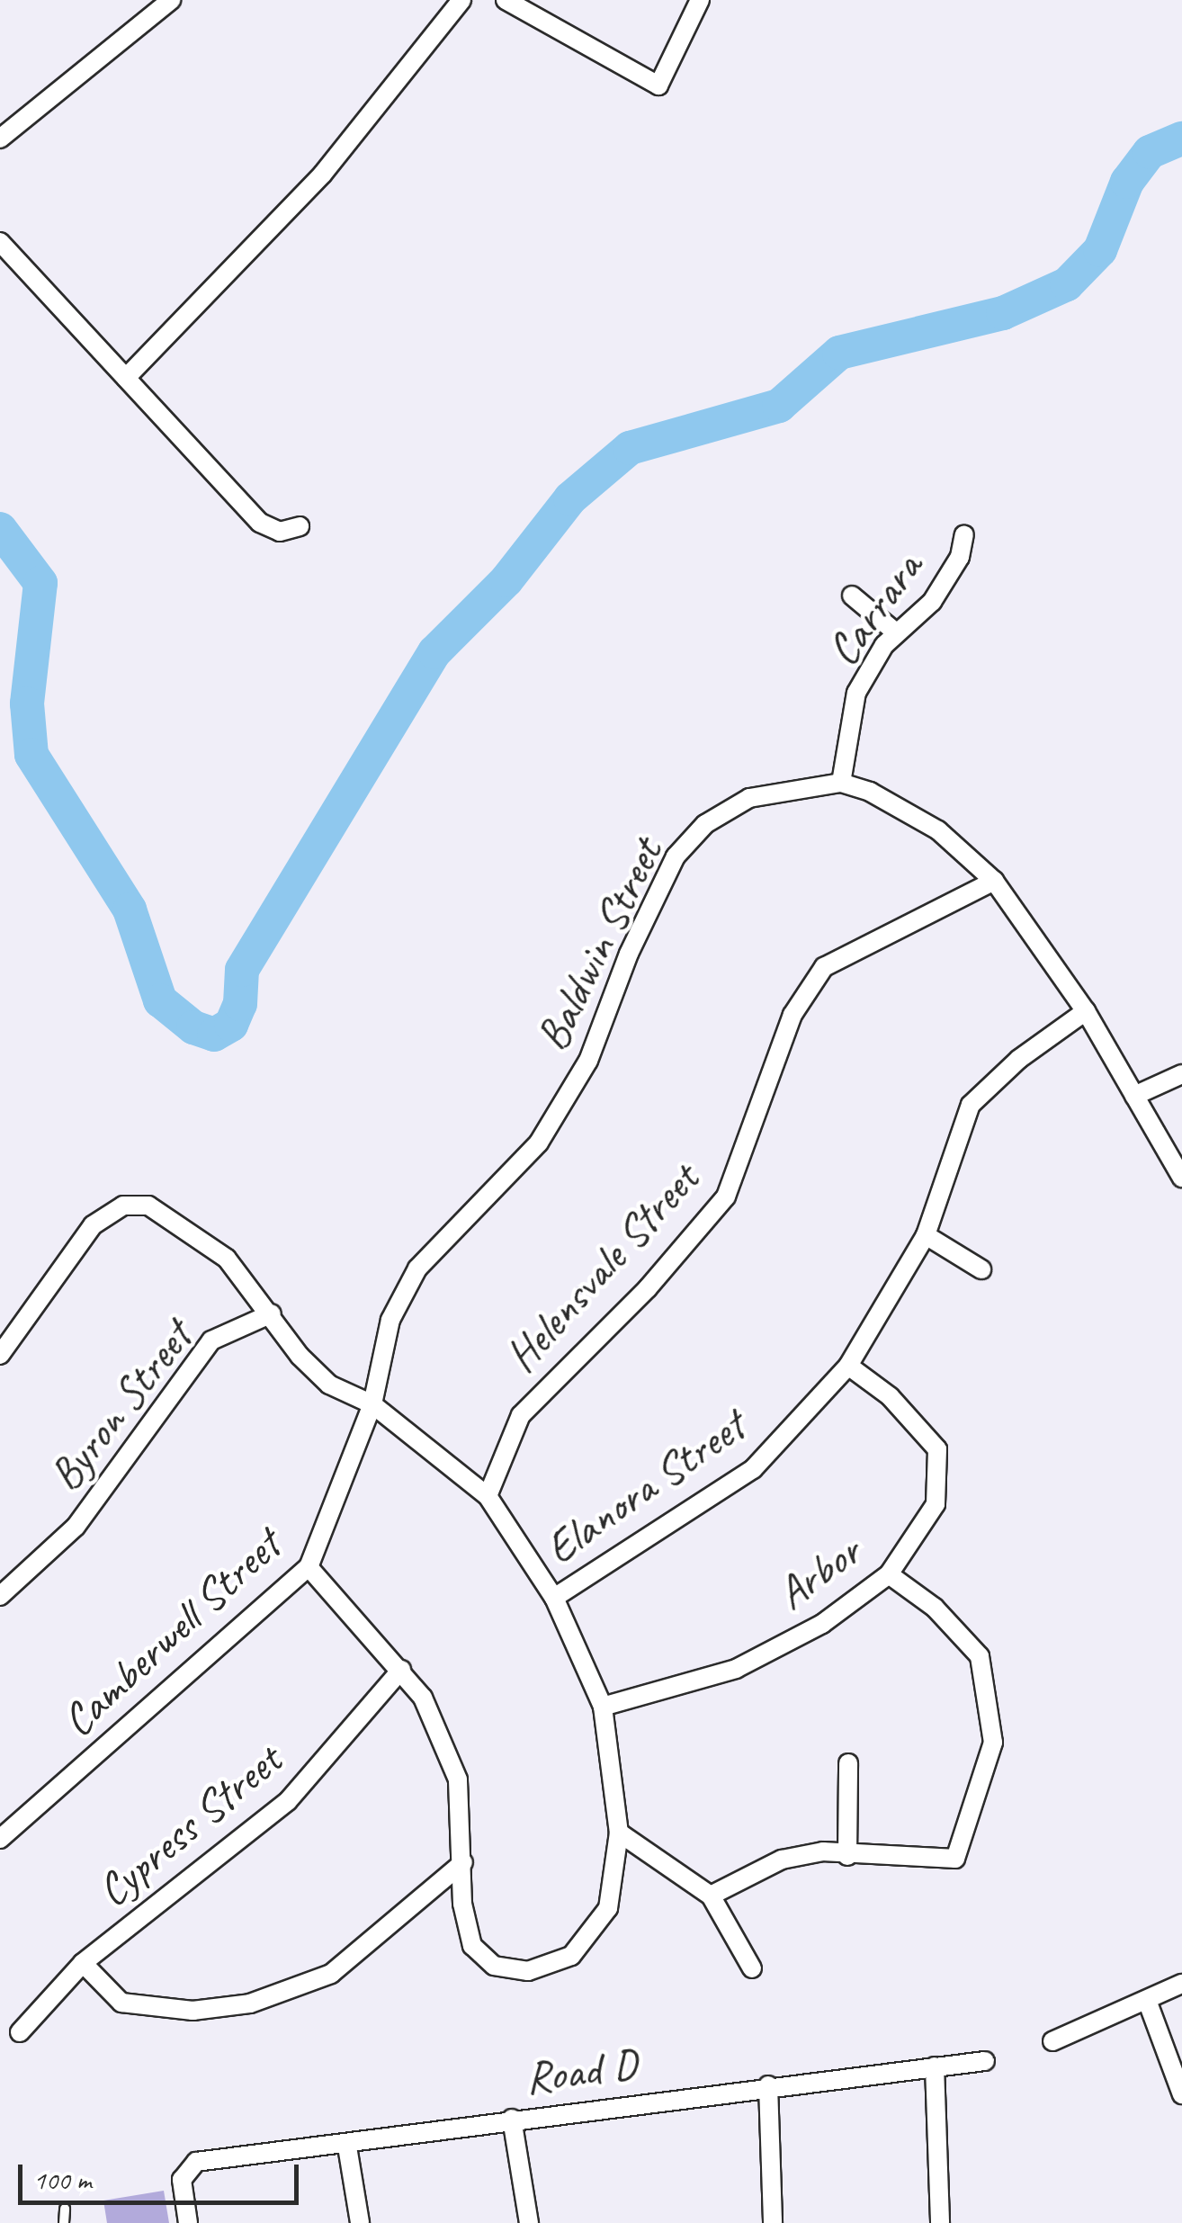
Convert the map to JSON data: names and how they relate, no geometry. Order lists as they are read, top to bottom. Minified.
{"streets":{"street":["Carrara","Baldwin Street","Helensvale Street","Byron Street","Elanora Street","Arbor","Camberwell Street","Cypress Street","Road D"]},"crossings":[["Carrara","Baldwin Street"],["Baldwin Street","Camberwell Street"],["Elanora Street","Arbor"]],"scale_bar":"100 m"}
